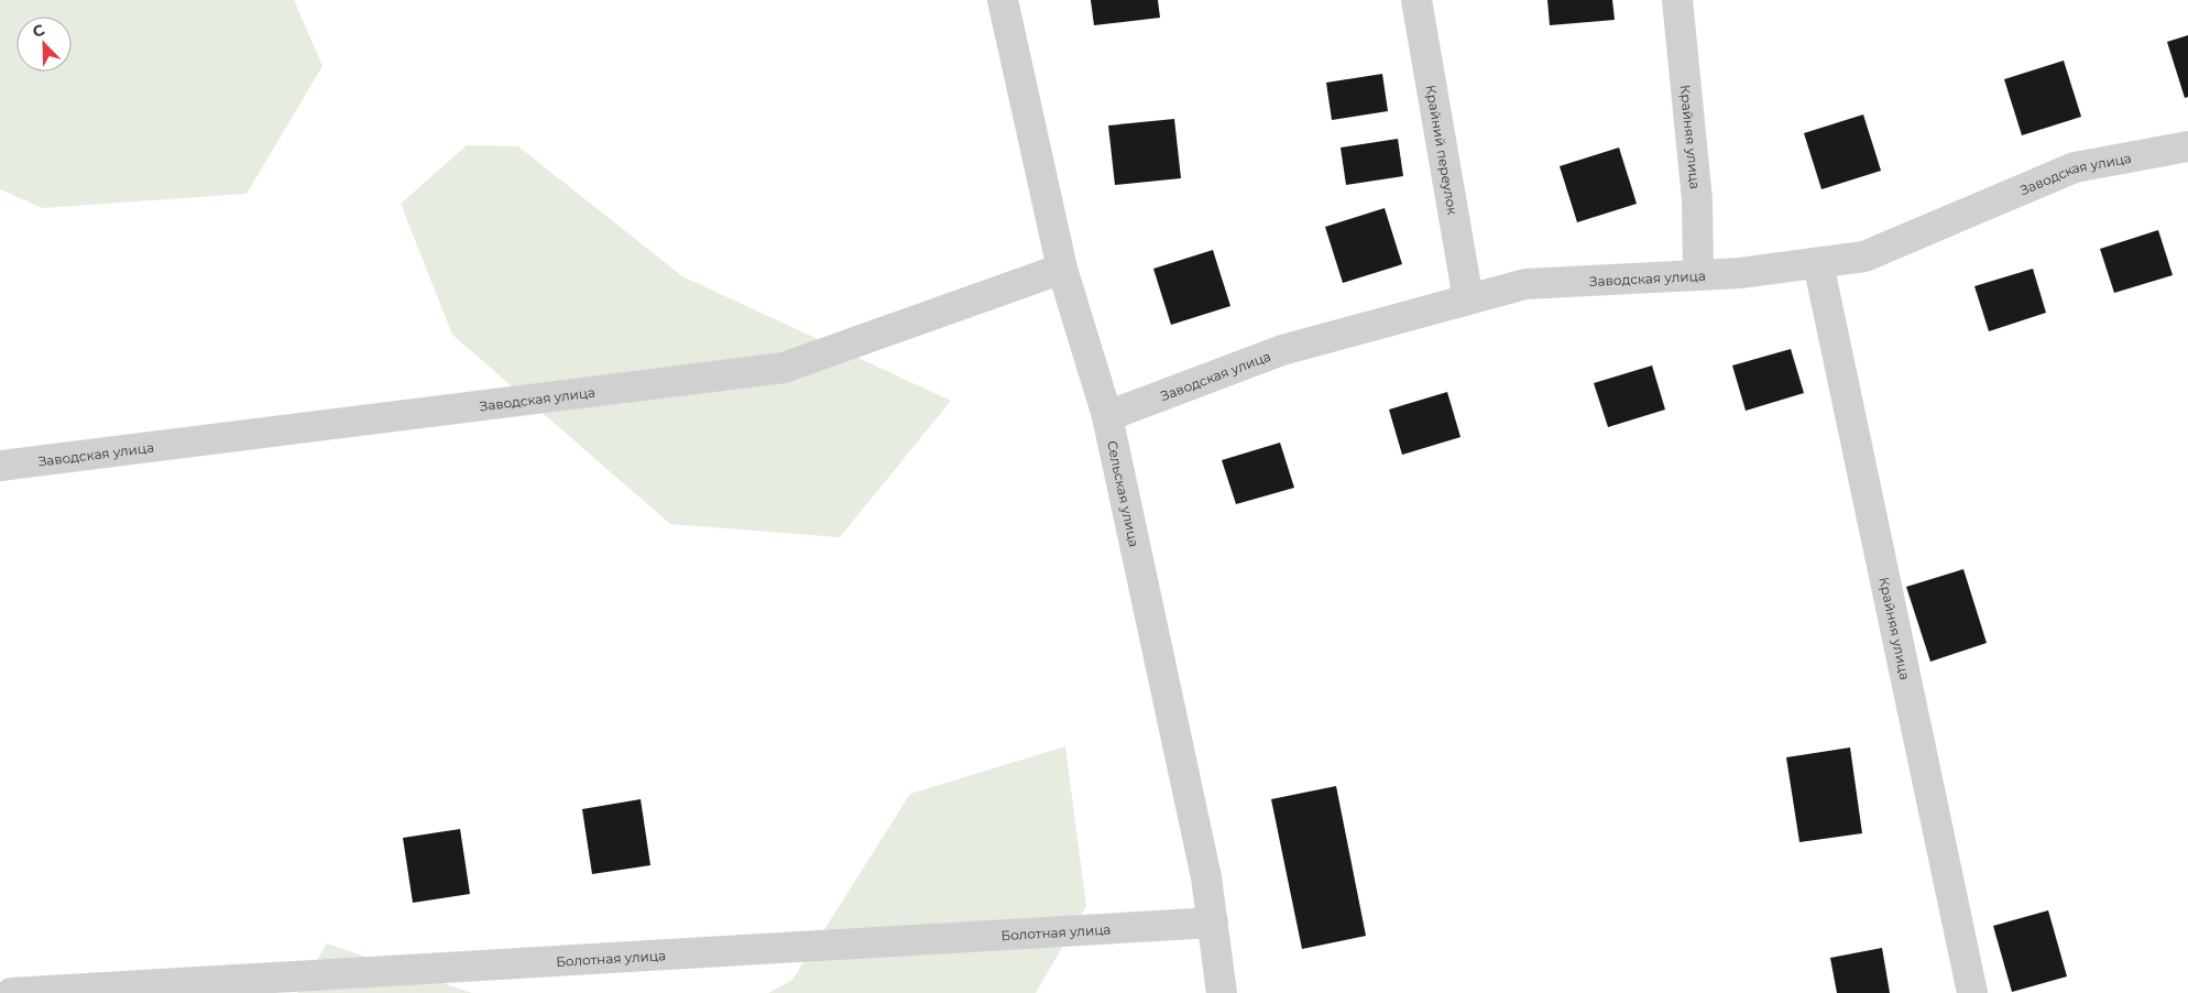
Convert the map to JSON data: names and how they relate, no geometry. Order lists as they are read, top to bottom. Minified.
{"streets":{"street":["Крайняя улица","Крайний переулок","Заводская улица","Сельская улица","Болотная улица"]},"crossings":[["Крайняя улица","Заводская улица"],["Крайний переулок","Заводская улица"],["Заводская улица","Сельская улица"],["Сельская улица","Болотная улица"]],"north":"top left"}
